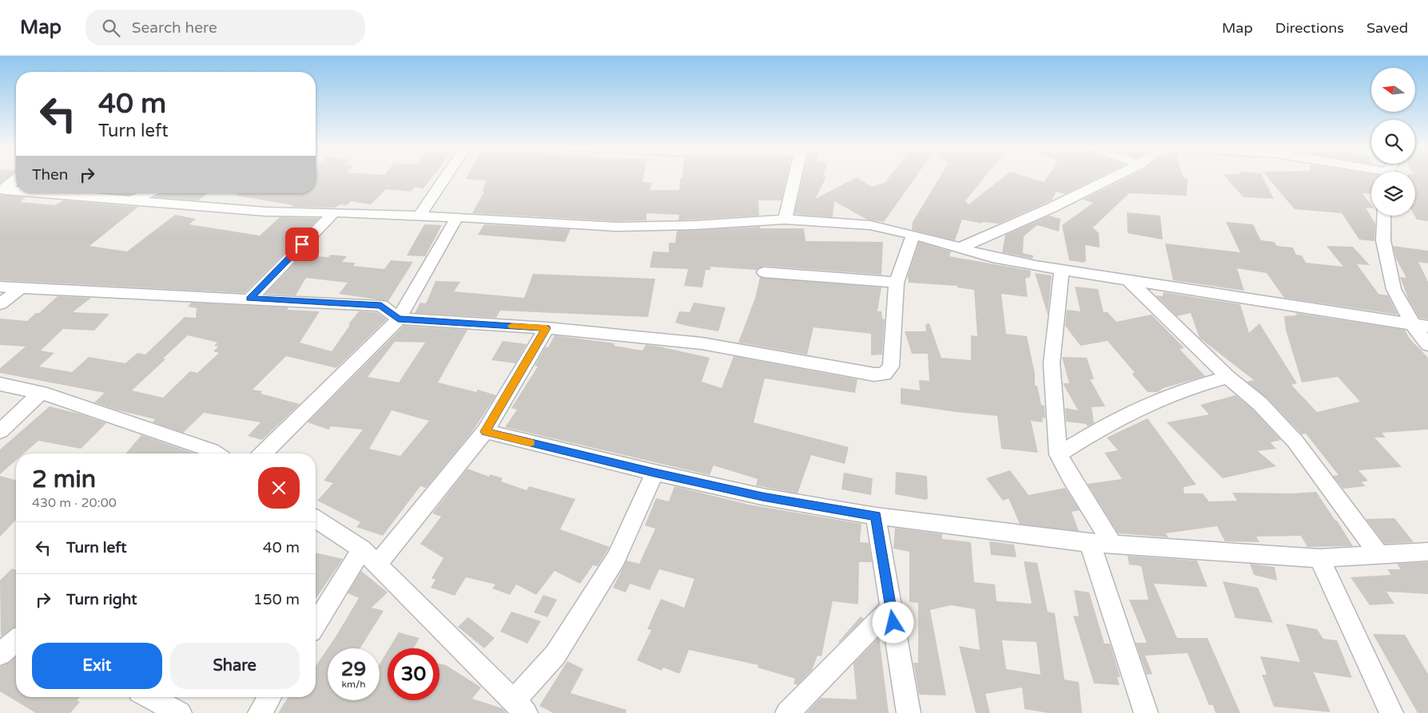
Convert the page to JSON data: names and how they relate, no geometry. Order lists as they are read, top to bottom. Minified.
{"north":"left","page":{"header":"Map","search":"Search here","nav":["Map","Directions","Saved"],"turn":["40 m","Turn left"],"then":"Then","heading":["2 min","430 m · 20:00"],"list":[{"name":"Turn left","value":"40 m"},{"name":"Turn right","value":"150 m"}],"buttons":["Exit","Share"],"speed":"29 km/h","limit":"30"}}
